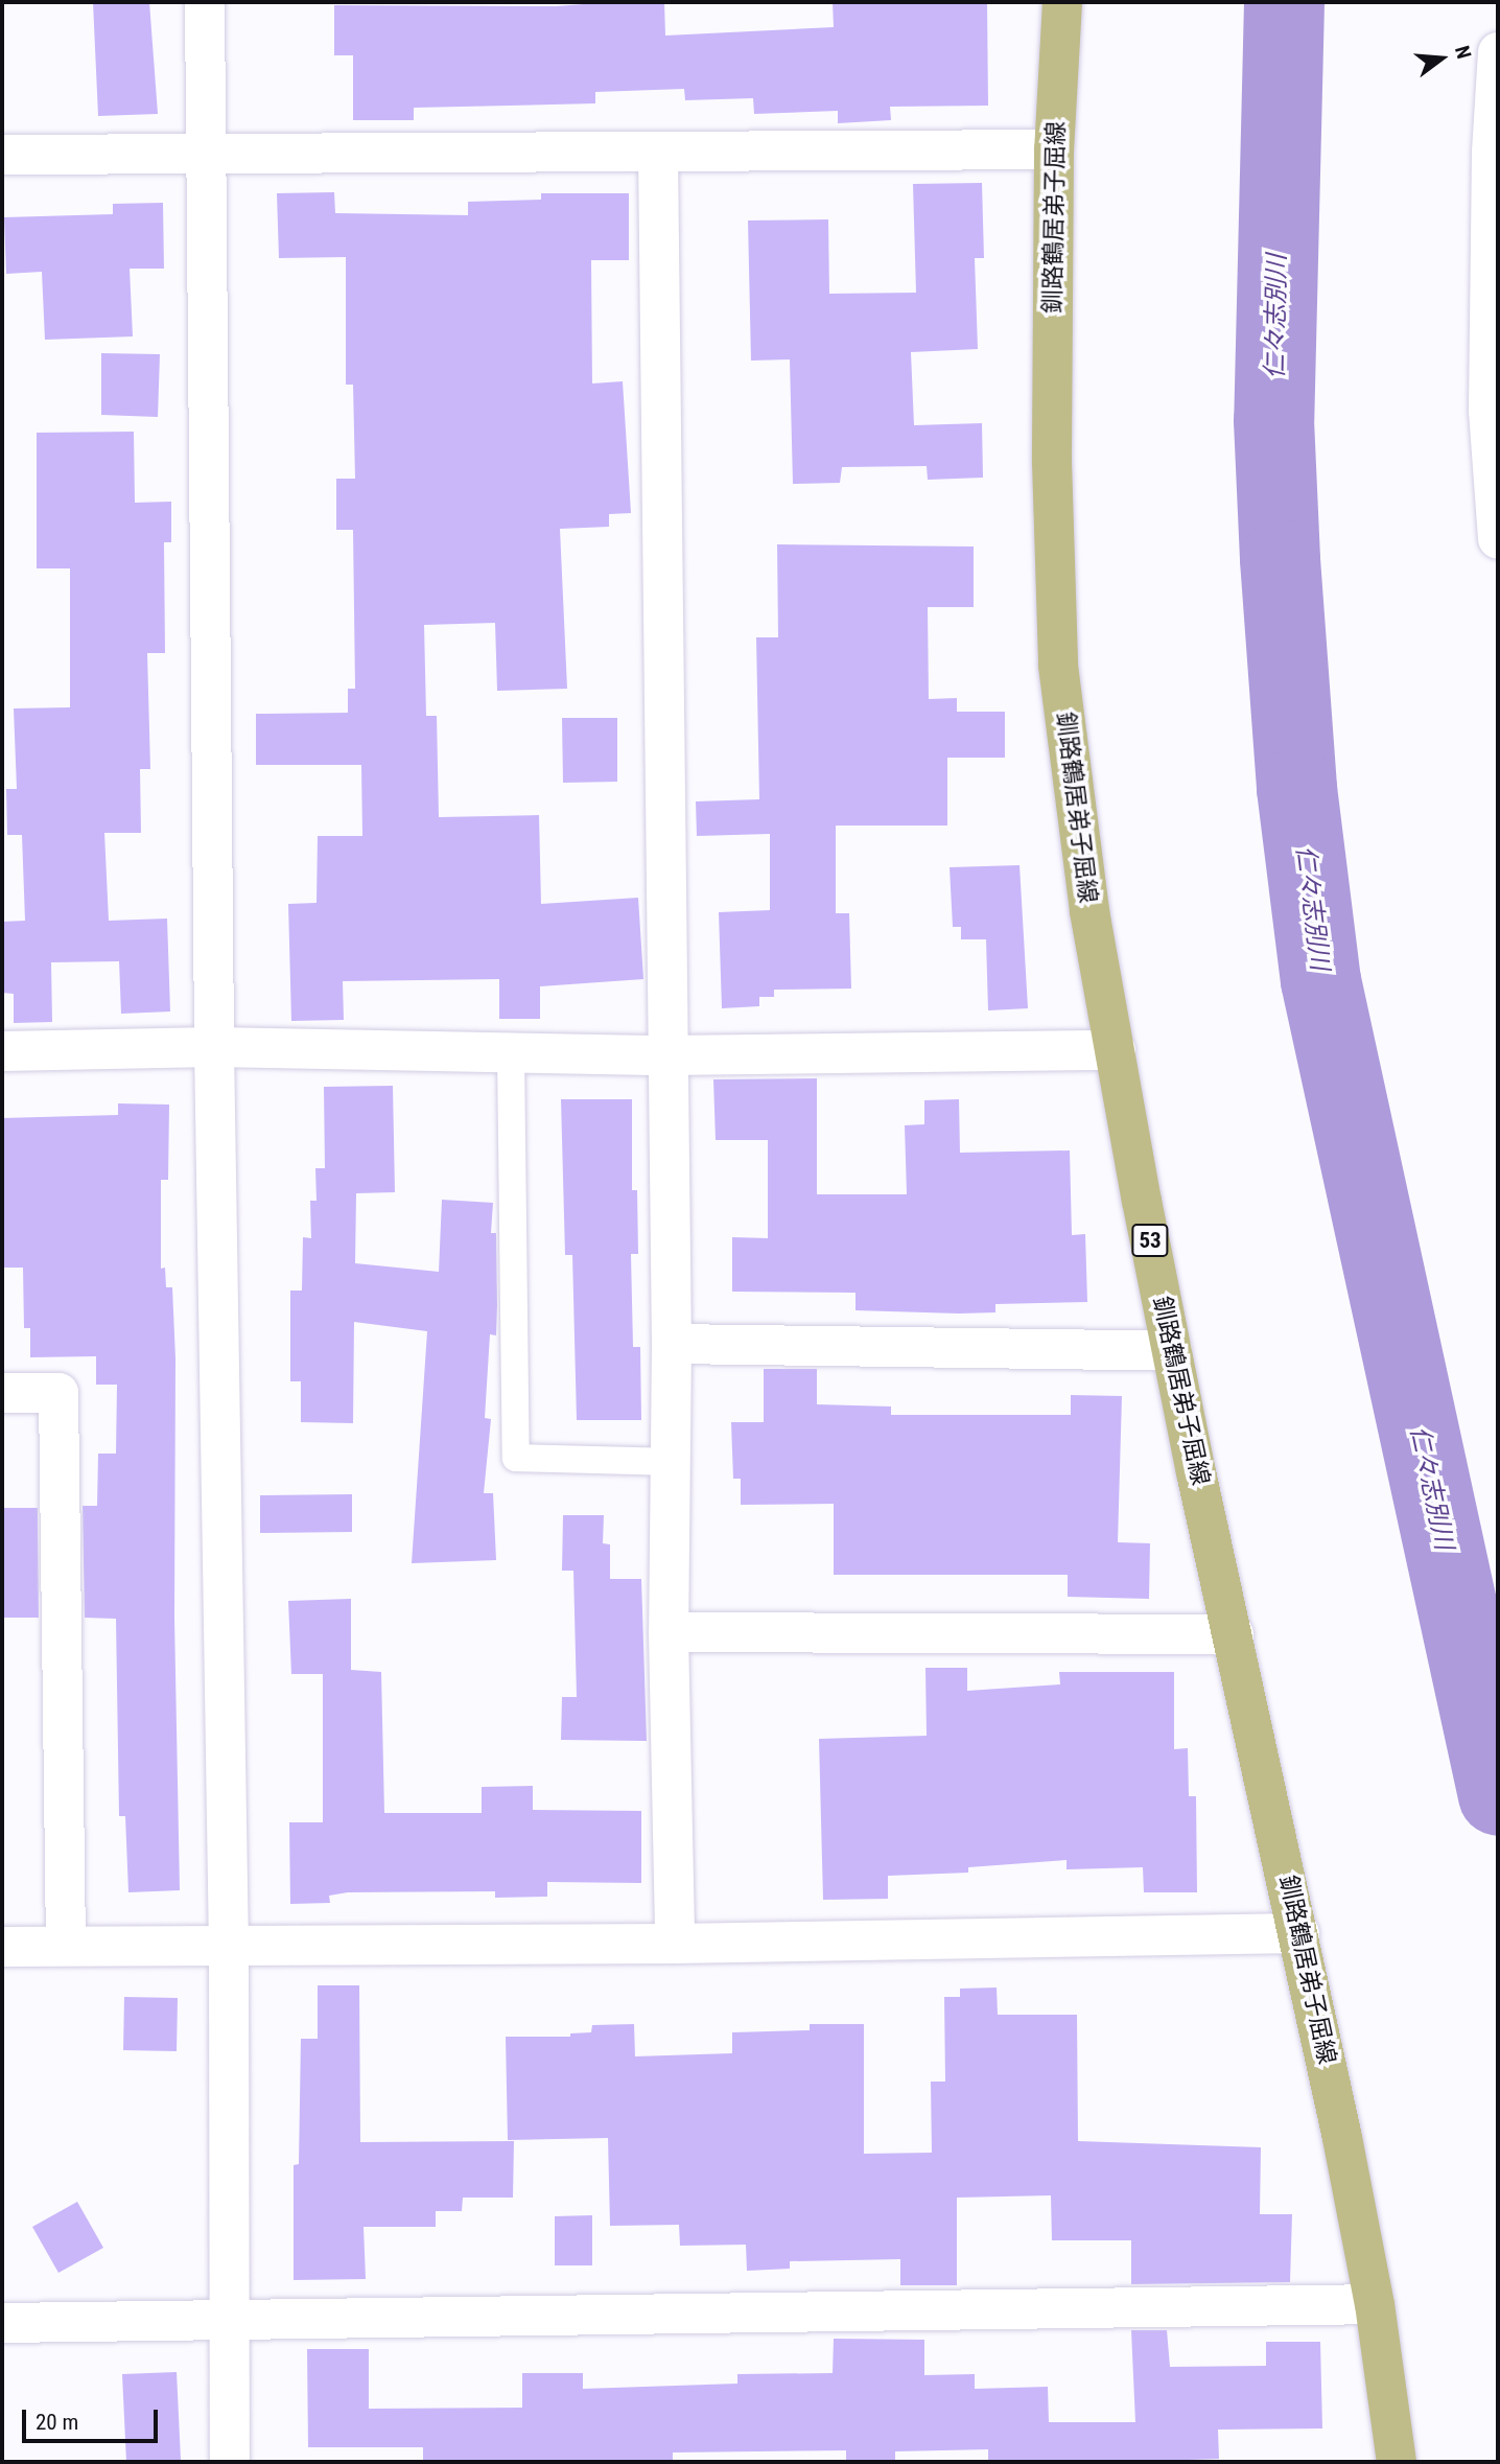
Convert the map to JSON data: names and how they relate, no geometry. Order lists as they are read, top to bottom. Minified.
{"streets":{"main road":["釧路鶴居弟子屈線","53"]},"water":["仁々志別川"],"scale_bar":"20 m","north":"right"}
